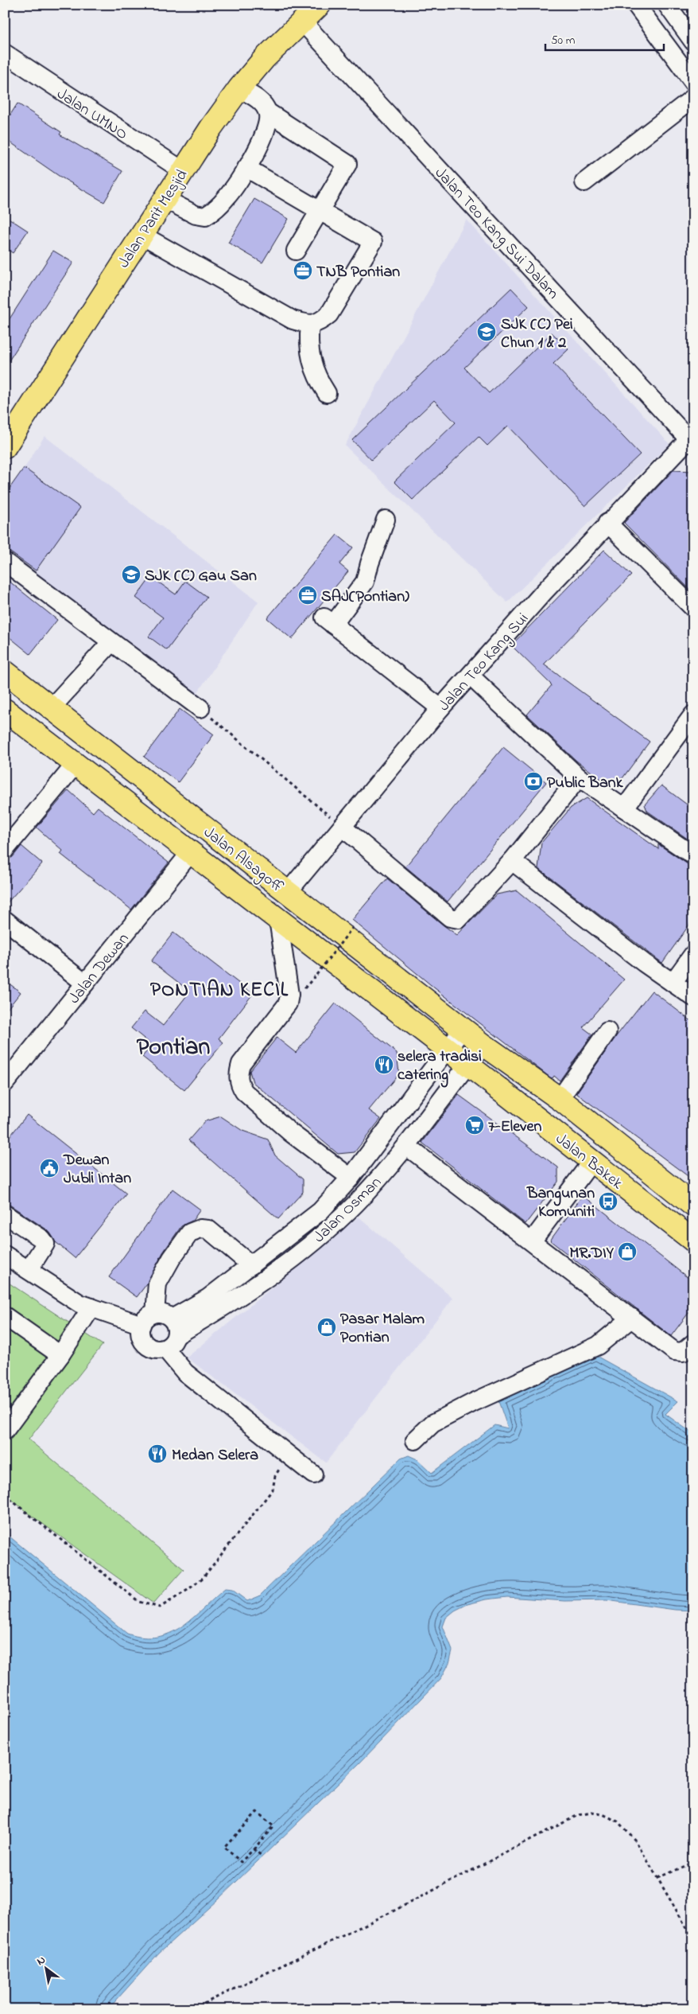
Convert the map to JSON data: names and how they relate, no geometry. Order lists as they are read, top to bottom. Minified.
{"streets":{"main road":["Jalan Parit Mesjid","Jalan Alsagoff","Jalan Bakek"],"street":["Jalan UMNO","Jalan Teo Kang Sui Dalam","Jalan Teo Kang Sui","Jalan Dewan","Jalan Osman"]},"crossings":[["Jalan UMNO","Jalan Parit Mesjid"],["Jalan Parit Mesjid","Jalan Teo Kang Sui Dalam"],["Jalan Teo Kang Sui Dalam","Jalan Teo Kang Sui"],["Jalan Teo Kang Sui","Jalan Alsagoff"],["Jalan Alsagoff","Jalan Dewan"],["Jalan Alsagoff","Jalan Bakek"],["Jalan Alsagoff","Jalan Osman"],["Jalan Bakek","Jalan Osman"]],"districts":["PONTIAN KECIL","Pontian"],"places":{"office":["TNB Pontian","SAJ(Pontian)"],"school or university":["SJK (C) Pei Chun 1 & 2","SJK (C) Gau San"],"bank":["Public Bank"],"restaurant":["selera tradisi catering","Medan Selera"],"supermarket":["7-Eleven"],"public building":["Dewan Jubli Intan"],"bus stop":["Bangunan Komuniti"],"shop":["MR.DIY","Pasar Malam Pontian"]},"scale_bar":"50 m","north":"top left"}
